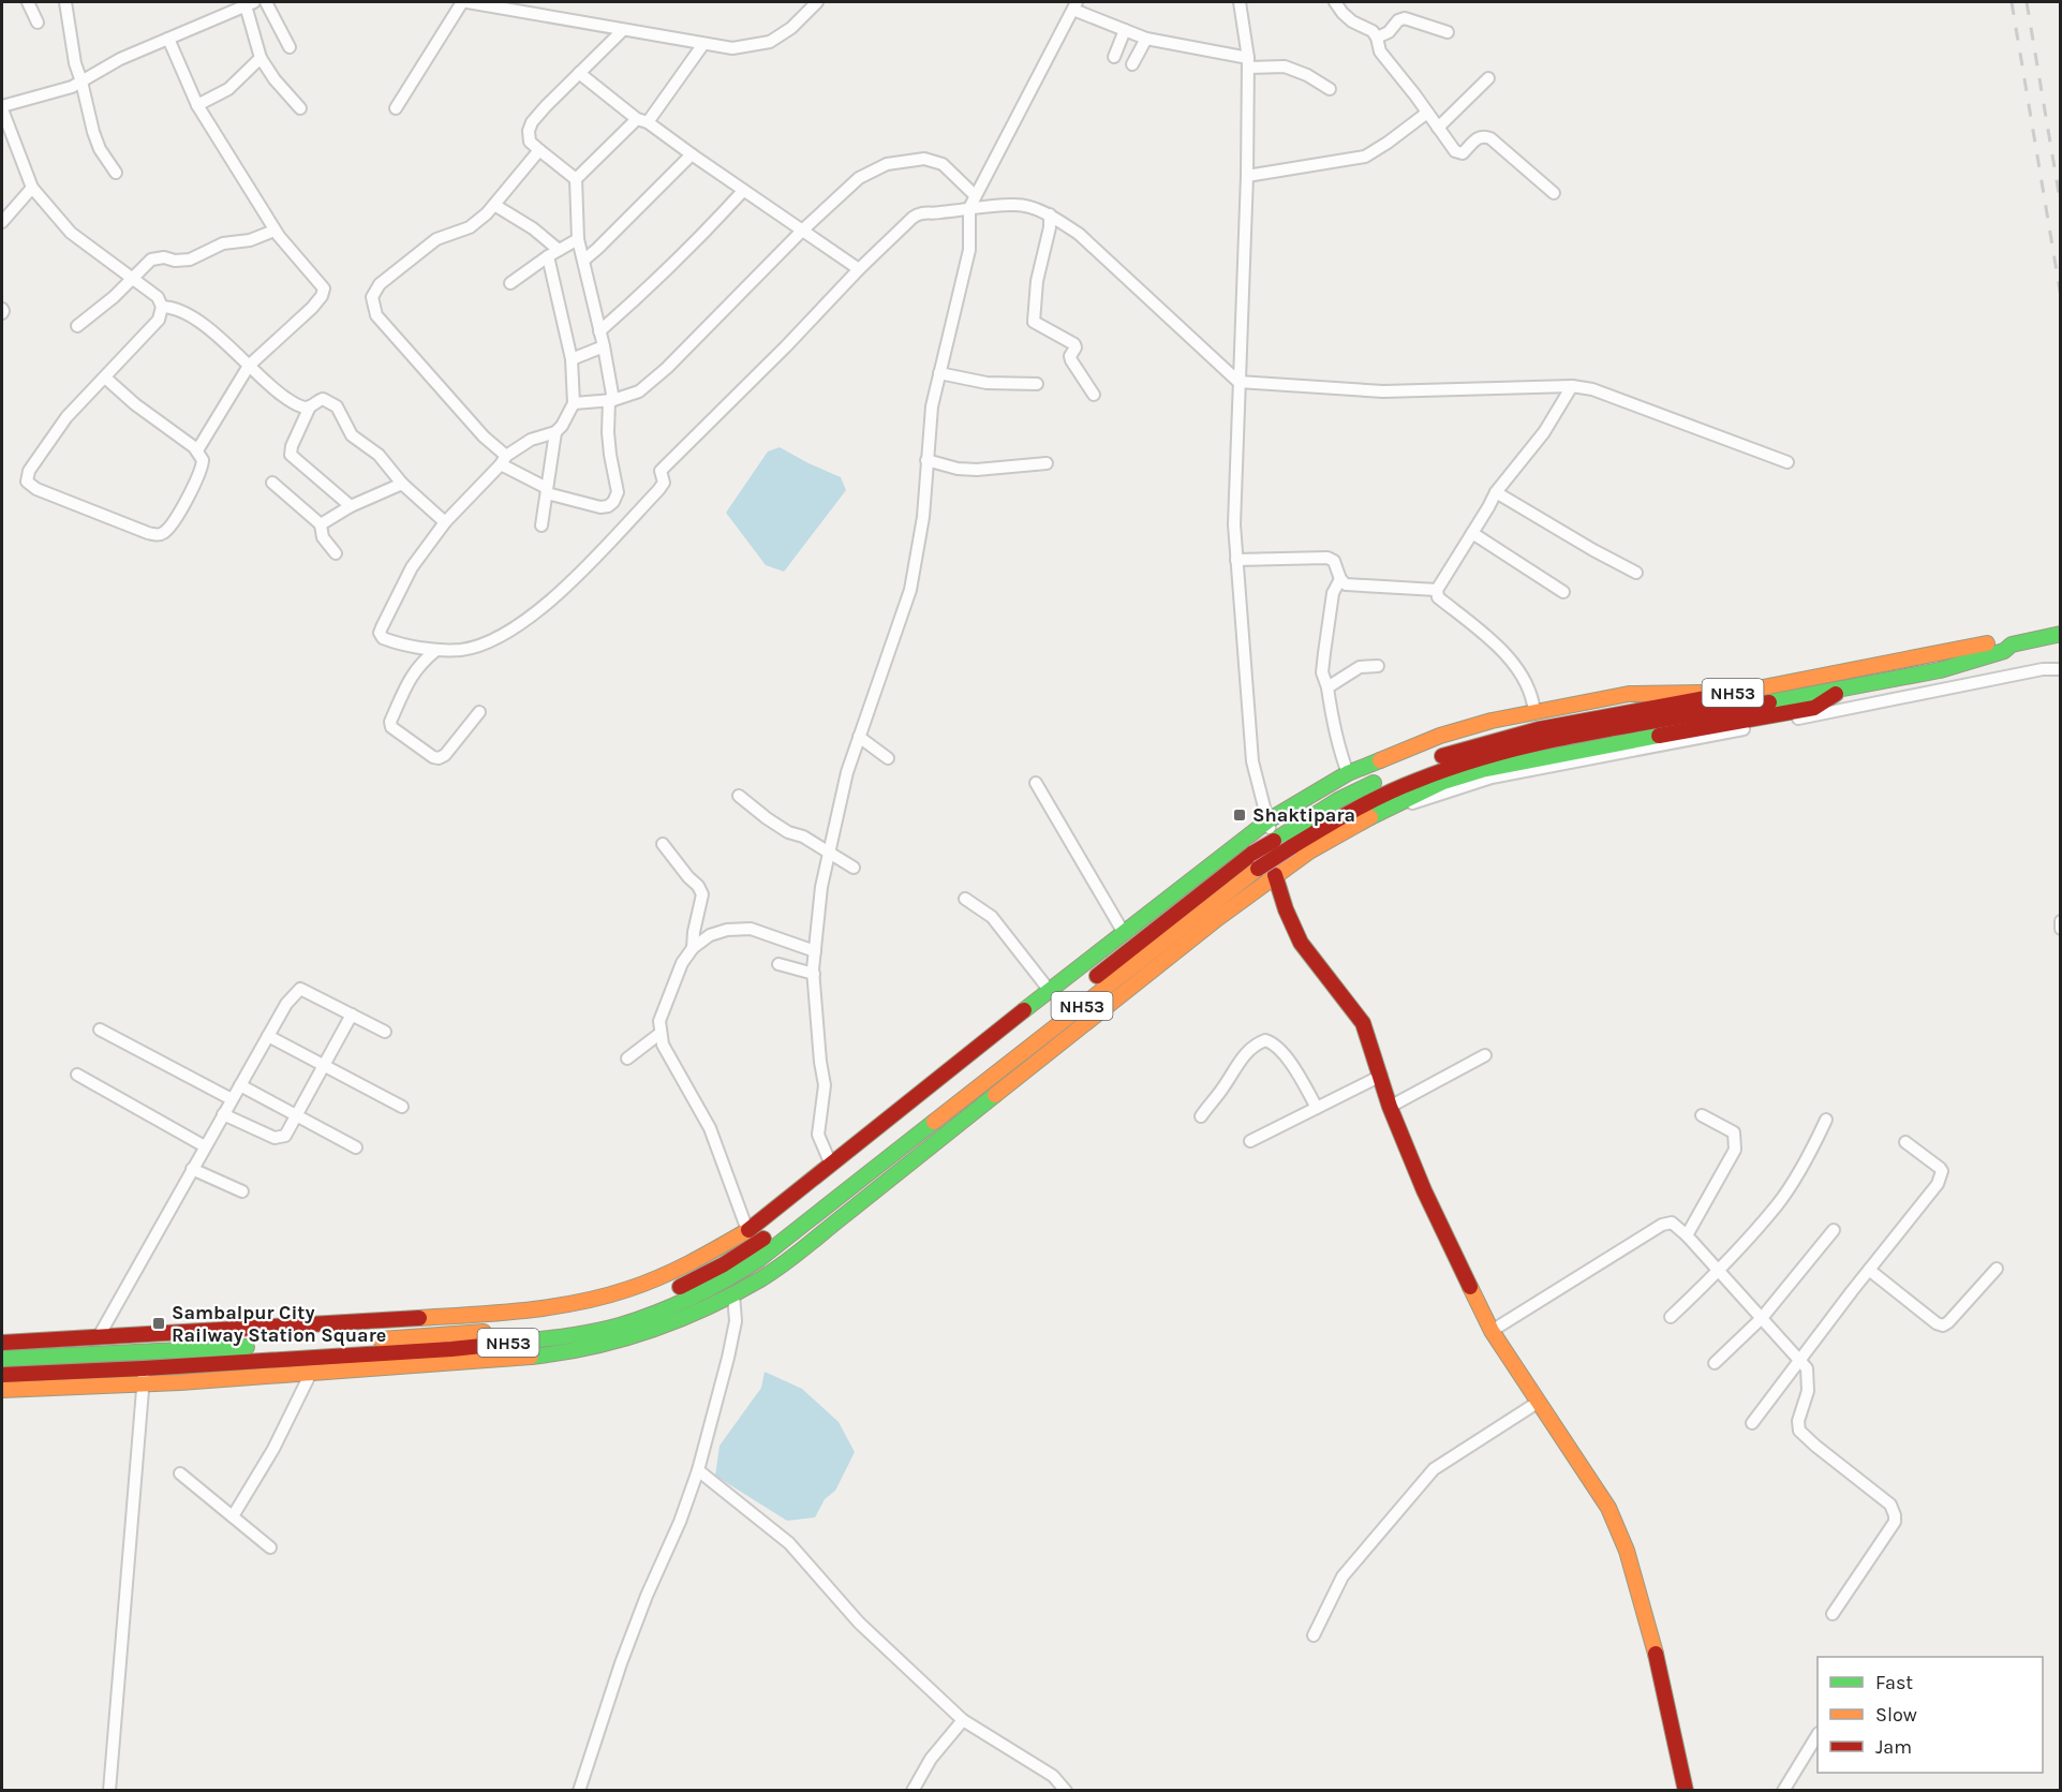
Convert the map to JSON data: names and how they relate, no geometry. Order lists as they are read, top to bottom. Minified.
{"streets":{"main road":["NH53"]},"places":{"transit":["Shaktipara","Sambalpur City Railway Station Square"]},"legend":["Fast","Slow","Jam"]}
